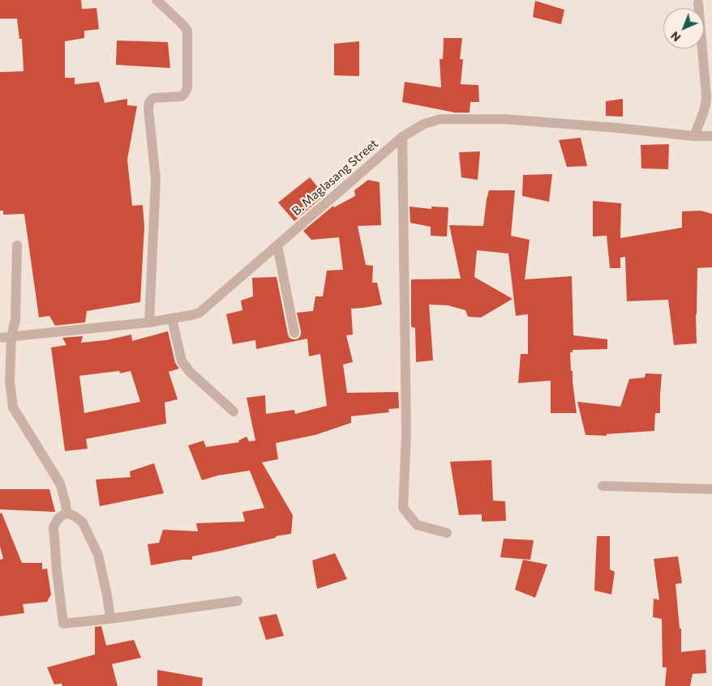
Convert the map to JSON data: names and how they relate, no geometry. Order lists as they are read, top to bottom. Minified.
{"streets":{"street":["B. Maglasang Street"]},"north":"bottom left"}
